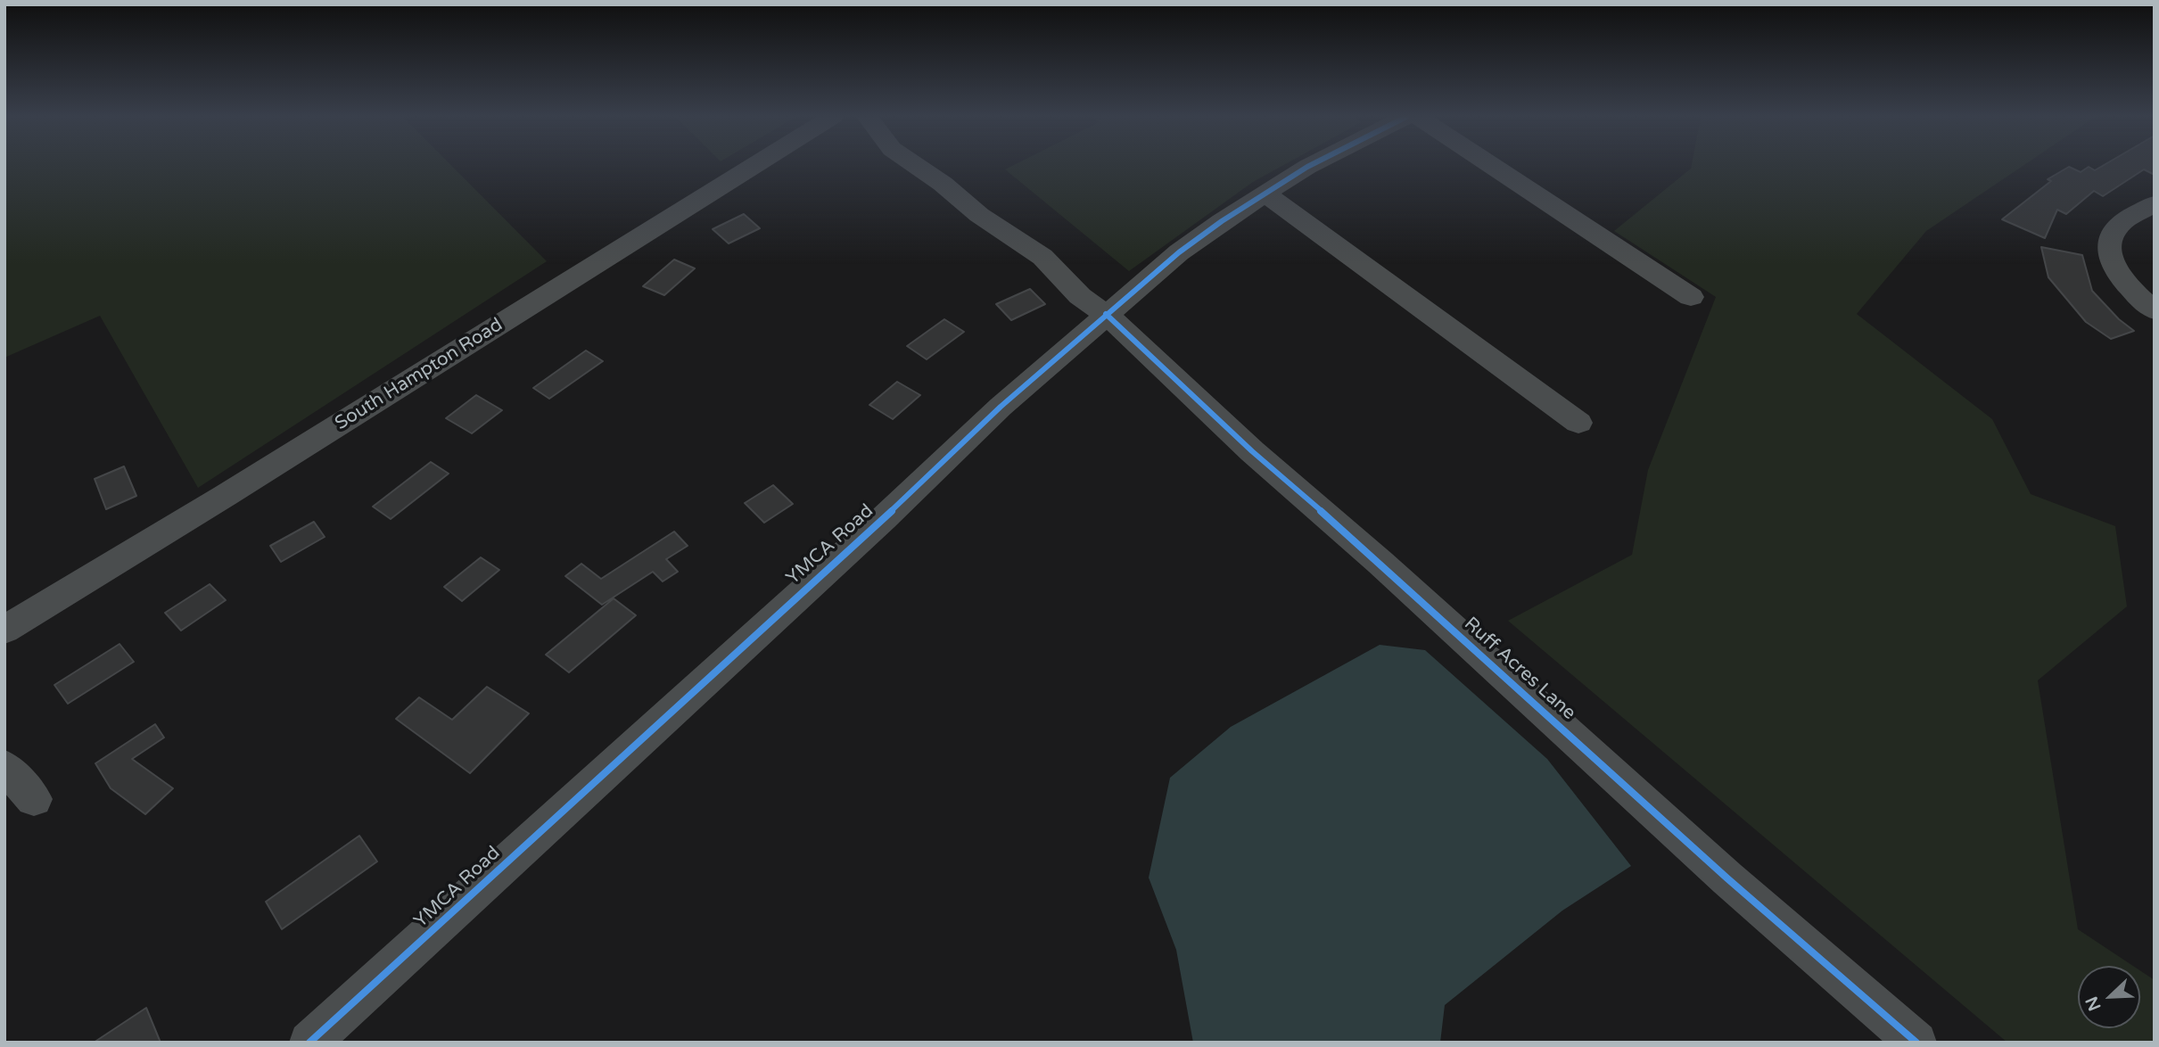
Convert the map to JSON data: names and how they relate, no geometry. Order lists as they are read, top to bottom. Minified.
{"streets":{"street":["South Hampton Road","YMCA Road","Ruff Acres Lane"]},"crossings":[["YMCA Road","Ruff Acres Lane"]],"north":"bottom left"}
